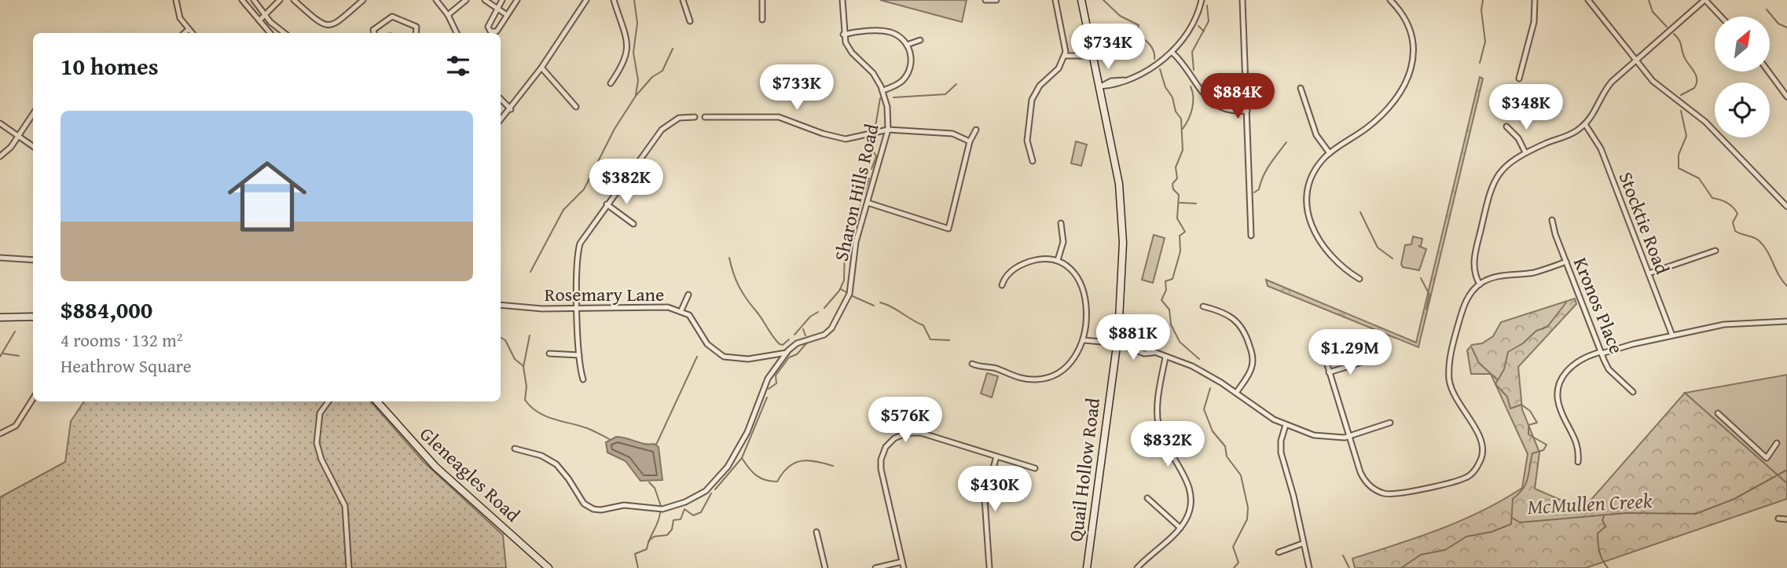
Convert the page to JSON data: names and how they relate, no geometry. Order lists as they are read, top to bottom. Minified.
{"streets":{"main road":["Quail Hollow Road","Gleneagles Road"],"street":["Sharon Hills Road","Stocktie Road","Rosemary Lane","Kronos Place"]},"crossings":[["Sharon Hills Road","Rosemary Lane"]],"water":["McMullen Creek"],"north":"top right","page":{"price":["$734K","$733K","$884K","$348K","$382K","$881K","$1.29M","$576K","$832K","$430K"],"heading":"10 homes","list":[{"name":"$884,000","note":"4 rooms · 132 m² · Heathrow Square"}]}}
